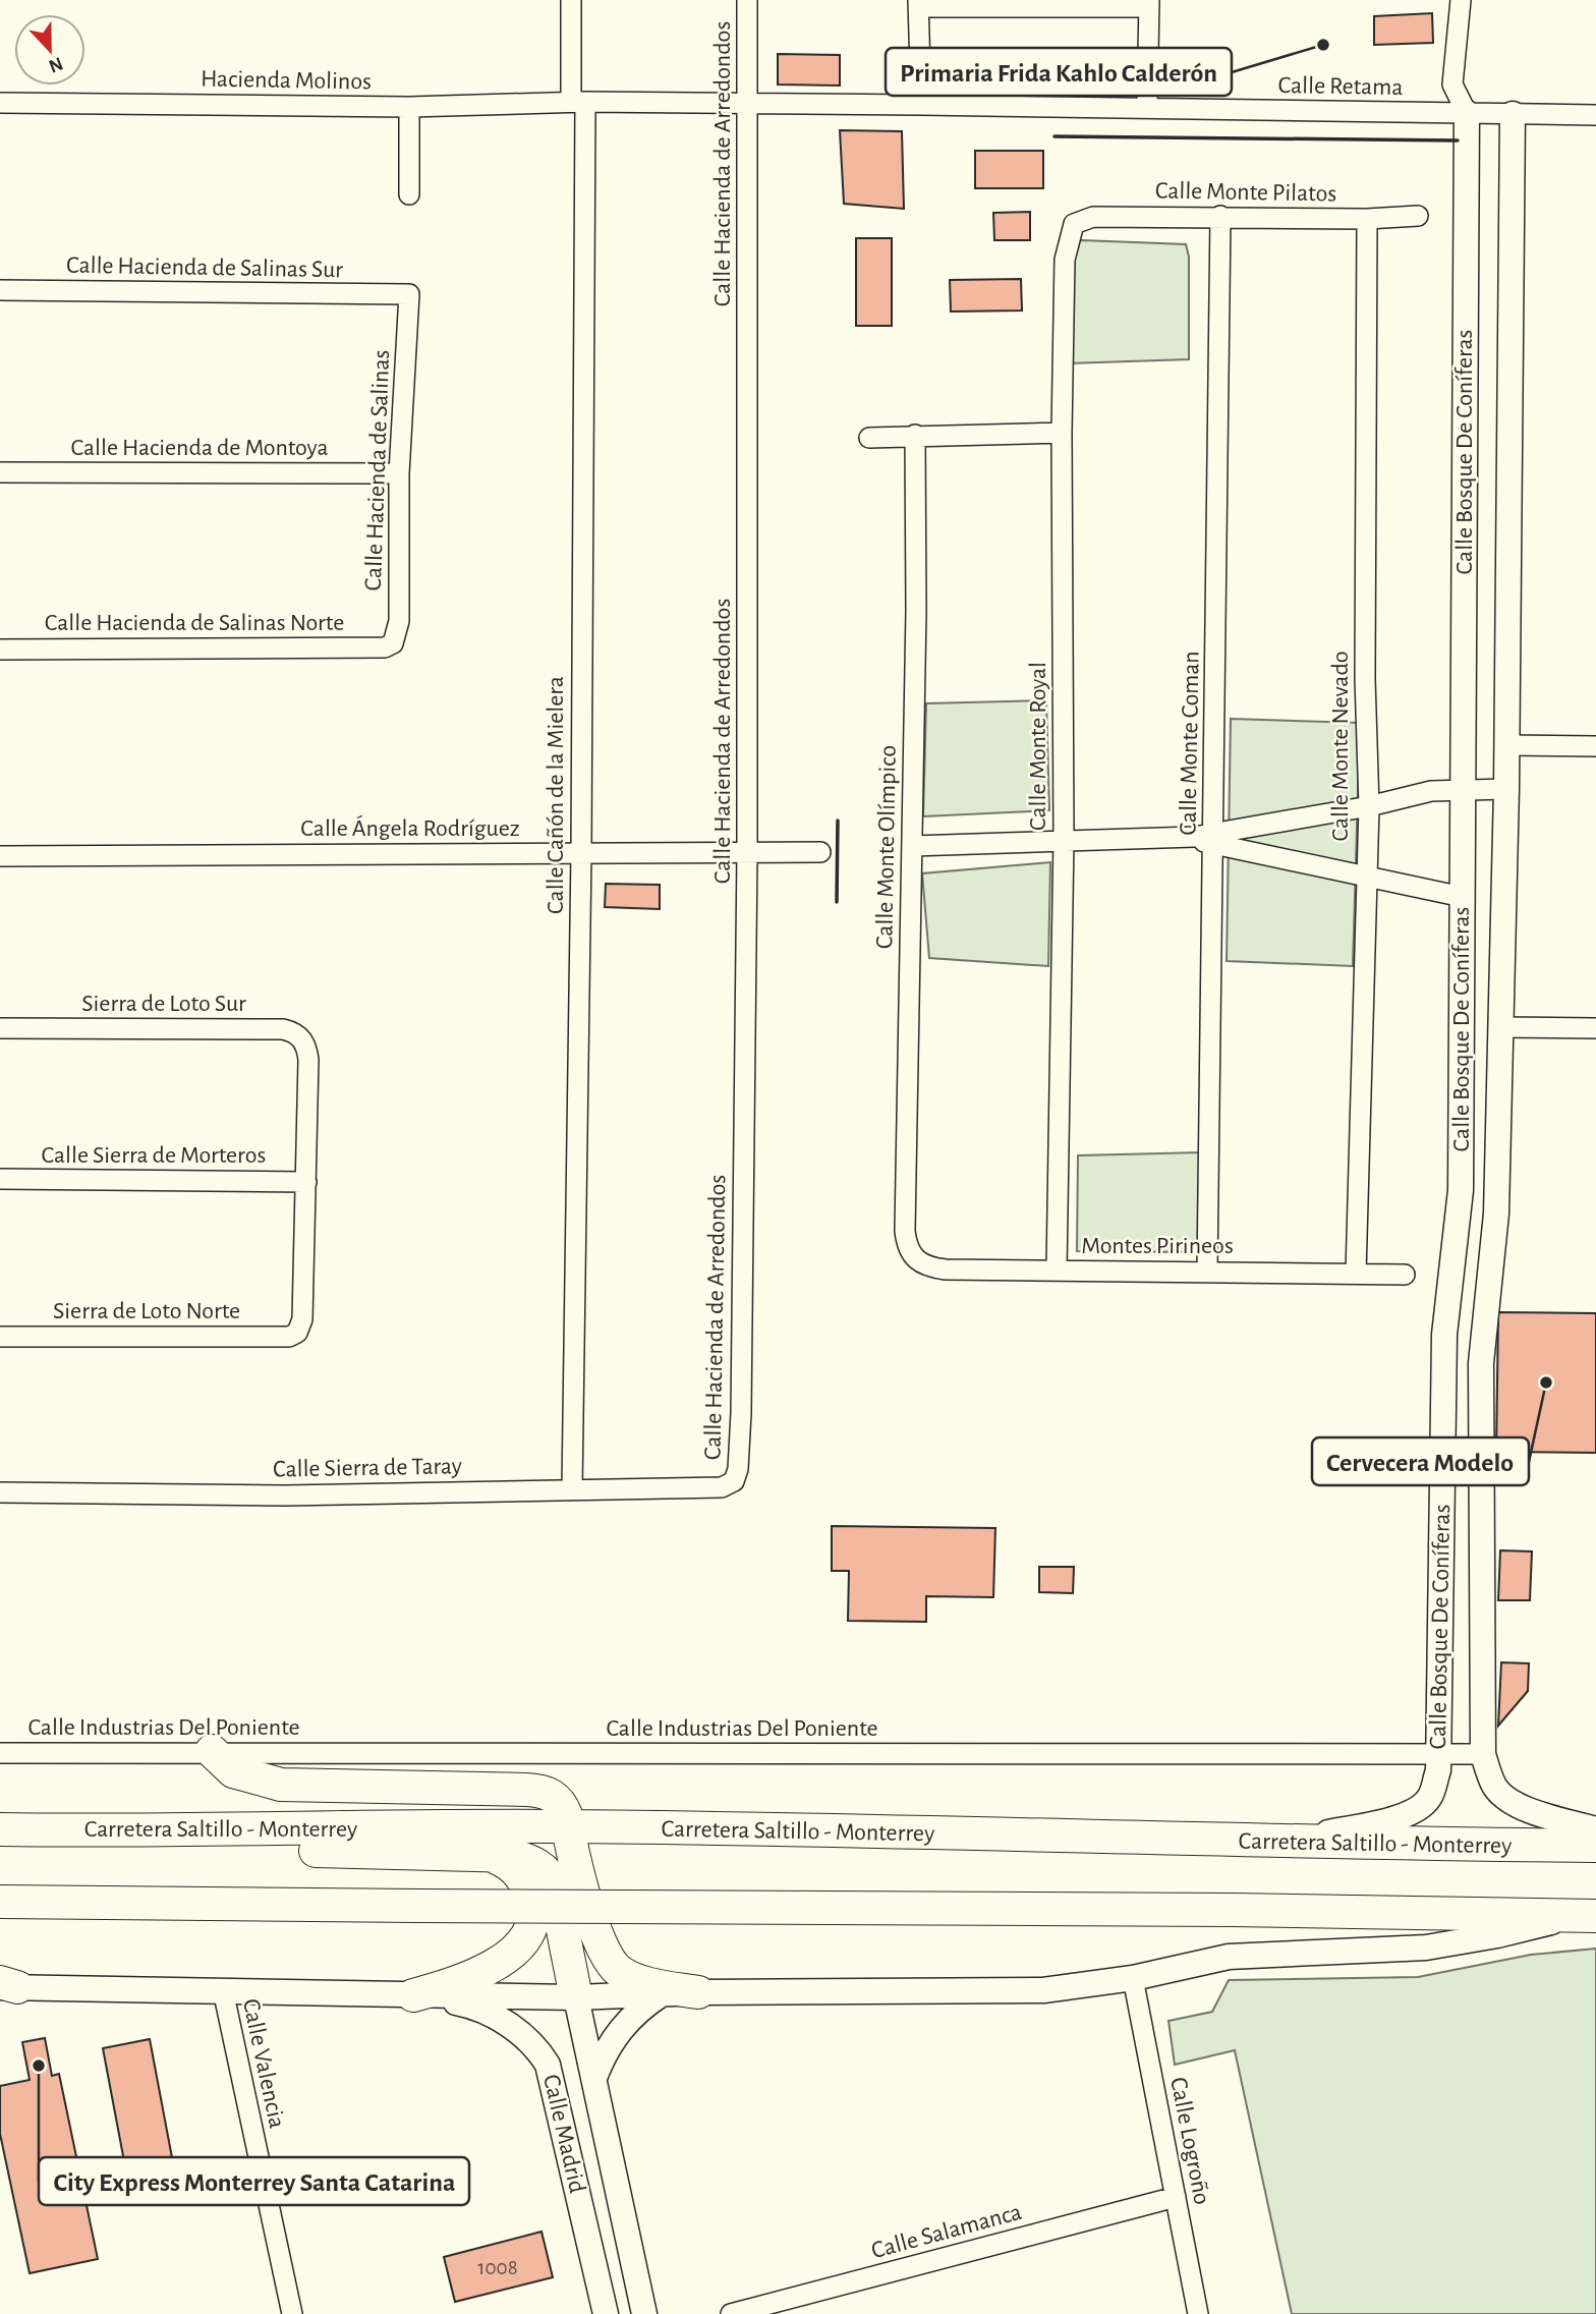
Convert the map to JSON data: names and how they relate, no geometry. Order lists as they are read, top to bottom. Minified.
{"streets":{"main road":["Carretera Saltillo - Monterrey"],"street":["Hacienda Molinos","Calle Retama","Calle Hacienda de Arredondos","Calle Monte Pilatos","Calle Hacienda de Salinas Sur","Calle Hacienda de Montoya","Calle Bosque De Coníferas","Calle Hacienda de Salinas","Calle Hacienda de Salinas Norte","Calle Monte Coman","Calle Monte Royal","Calle Monte Nevado","Calle Cañón de la Mielera","Calle Ángela Rodríguez","Calle Monte Olímpico","Sierra de Loto Sur","Calle Sierra de Morteros","Montes Pirineos","Sierra de Loto Norte","Calle Sierra de Taray","Calle Industrias Del Poniente","Calle Valencia","Calle Madrid","Calle Logroño","Calle Salamanca"]},"crossings":[["Hacienda Molinos","Calle Retama"],["Hacienda Molinos","Calle Cañón de la Mielera"],["Calle Retama","Calle Hacienda de Arredondos"],["Calle Retama","Calle Bosque De Coníferas"],["Calle Retama","Calle Cañón de la Mielera"],["Calle Hacienda de Arredondos","Calle Ángela Rodríguez"],["Calle Hacienda de Arredondos","Calle Sierra de Taray"],["Calle Monte Pilatos","Calle Monte Coman"],["Calle Monte Pilatos","Calle Monte Royal"],["Calle Monte Pilatos","Calle Monte Nevado"],["Calle Hacienda de Salinas Sur","Calle Hacienda de Salinas"],["Calle Hacienda de Montoya","Calle Hacienda de Salinas"],["Calle Bosque De Coníferas","Calle Industrias Del Poniente"],["Calle Bosque De Coníferas","Carretera Saltillo - Monterrey"],["Calle Hacienda de Salinas","Calle Hacienda de Salinas Norte"],["Calle Monte Coman","Montes Pirineos"],["Calle Monte Royal","Montes Pirineos"],["Calle Monte Nevado","Montes Pirineos"],["Calle Cañón de la Mielera","Calle Ángela Rodríguez"],["Calle Cañón de la Mielera","Calle Sierra de Taray"],["Calle Monte Olímpico","Montes Pirineos"],["Sierra de Loto Sur","Calle Sierra de Morteros"],["Sierra de Loto Sur","Sierra de Loto Norte"],["Calle Sierra de Morteros","Sierra de Loto Norte"],["Calle Logroño","Calle Salamanca"]],"places":["Primaria Frida Kahlo Calderón","Cervecera Modelo","City Express Monterrey Santa Catarina"],"house_numbers":["1008"],"north":"bottom"}
